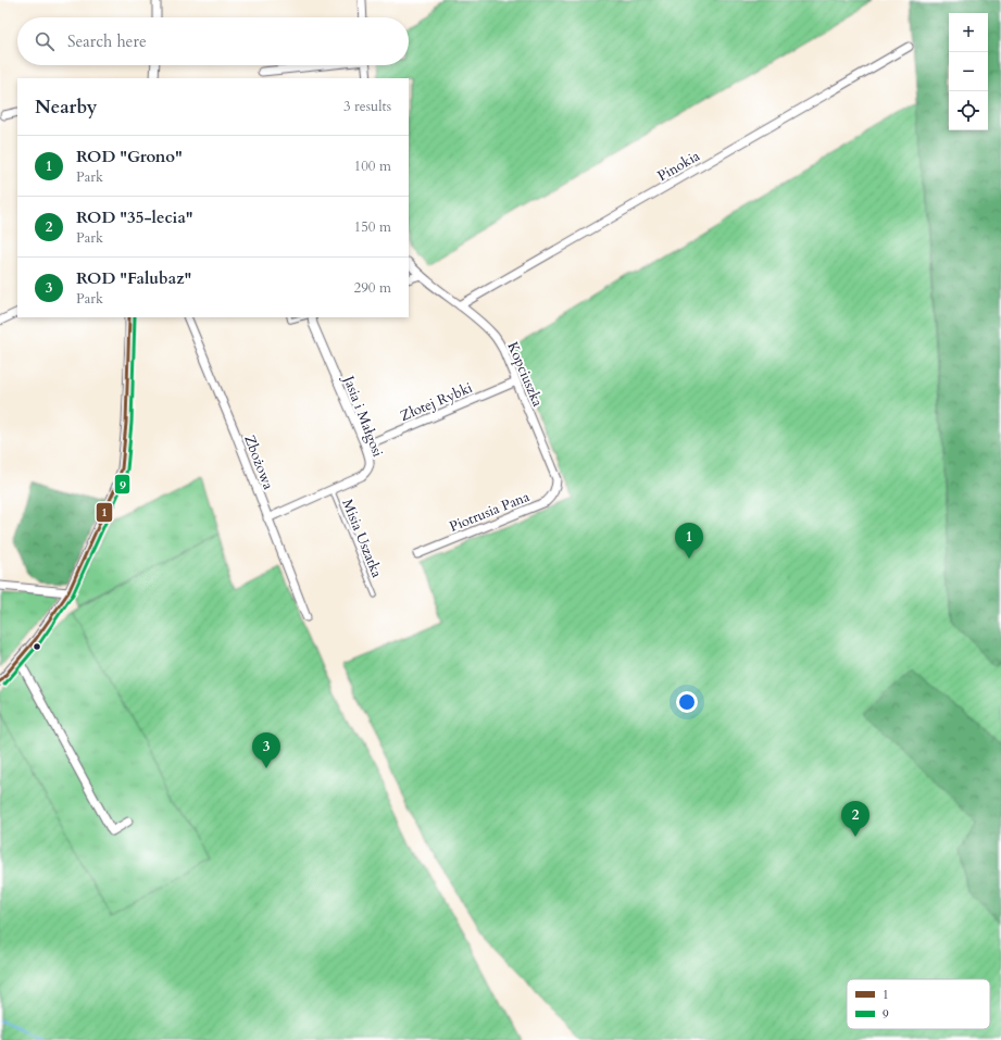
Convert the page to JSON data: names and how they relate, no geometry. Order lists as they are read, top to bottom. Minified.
{"streets":{"street":["Pinokia","Kopciuszka","Złotej Rybki","Jasia i Małgosi","Zbożowa","Piotrusia Pana"],"lane":["Misia Uszatka"]},"crossings":[["Pinokia","Kopciuszka"],["Kopciuszka","Złotej Rybki"],["Kopciuszka","Piotrusia Pana"],["Złotej Rybki","Jasia i Małgosi"],["Jasia i Małgosi","Zbożowa"],["Jasia i Małgosi","Misia Uszatka"]],"lines":["transit line 1","transit line 9"],"legend":["1","9"],"page":{"map_buttons":["+","−"],"search":"Search here","heading":["Nearby","3 results"],"list":[{"mark":"1","name":"ROD \"Grono\"","note":"Park","value":"100 m"},{"mark":"2","name":"ROD \"35-lecia\"","note":"Park","value":"150 m"},{"mark":"3","name":"ROD \"Falubaz\"","note":"Park","value":"290 m"}],"pins":["1","3","2"]}}
